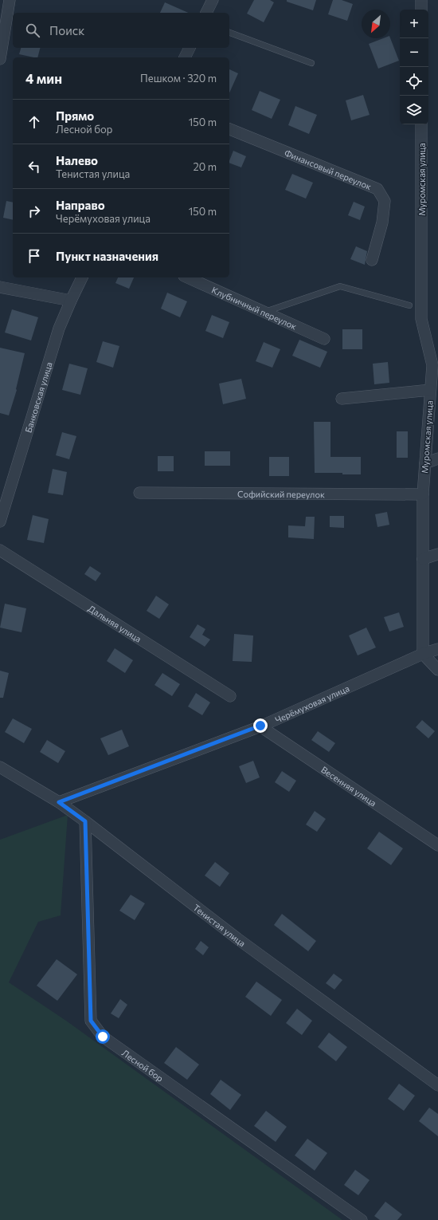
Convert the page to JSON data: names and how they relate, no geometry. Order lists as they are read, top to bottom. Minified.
{"streets":{"street":["Финансовый переулок","Муромская улица","Клубничный переулок","Банковская улица","Софийский переулок","Дальняя улица","Черёмуховая улица","Весенняя улица","Тенистая улица","Лесной бор"]},"crossings":[["Муромская улица","Софийский переулок"],["Муромская улица","Черёмуховая улица"],["Черёмуховая улица","Весенняя улица"],["Черёмуховая улица","Тенистая улица"],["Тенистая улица","Лесной бор"]],"north":"bottom left","page":{"map_buttons":["+","−"],"search":"Поиск","heading":["4 мин","Пешком · 320 m"],"list":[["Прямо","Лесной бор","150 m"],["Налево","Тенистая улица","20 m"],["Направо","Черёмуховая улица","150 m"],"Пункт назначения"]}}
